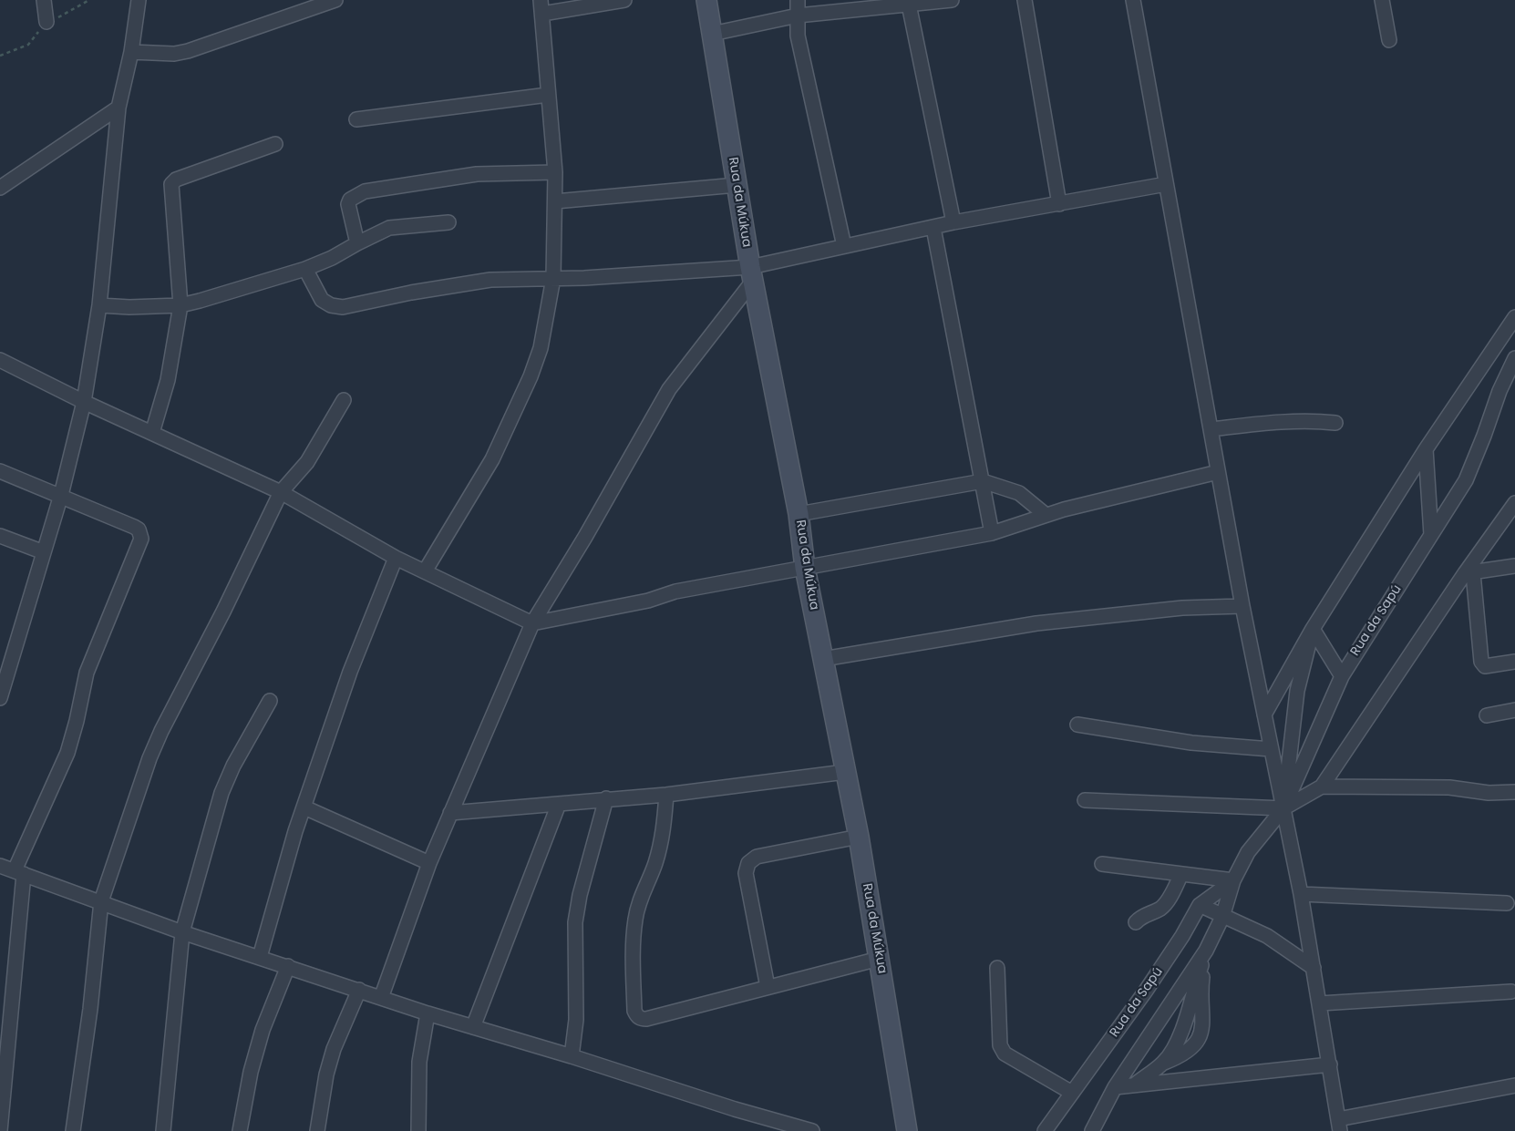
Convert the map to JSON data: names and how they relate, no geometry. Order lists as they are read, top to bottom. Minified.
{"streets":{"street":["Rua da Múkua","Rua da Sapú"]}}
